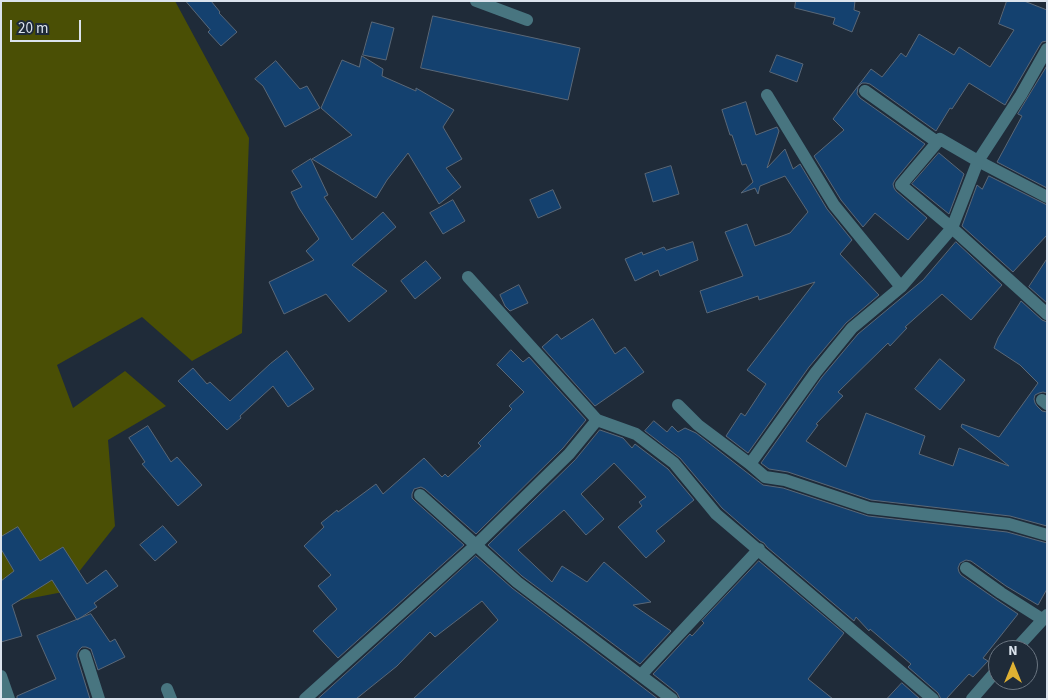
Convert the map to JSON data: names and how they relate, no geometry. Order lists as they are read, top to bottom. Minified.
{"scale_bar":"20 m","north":"top"}
